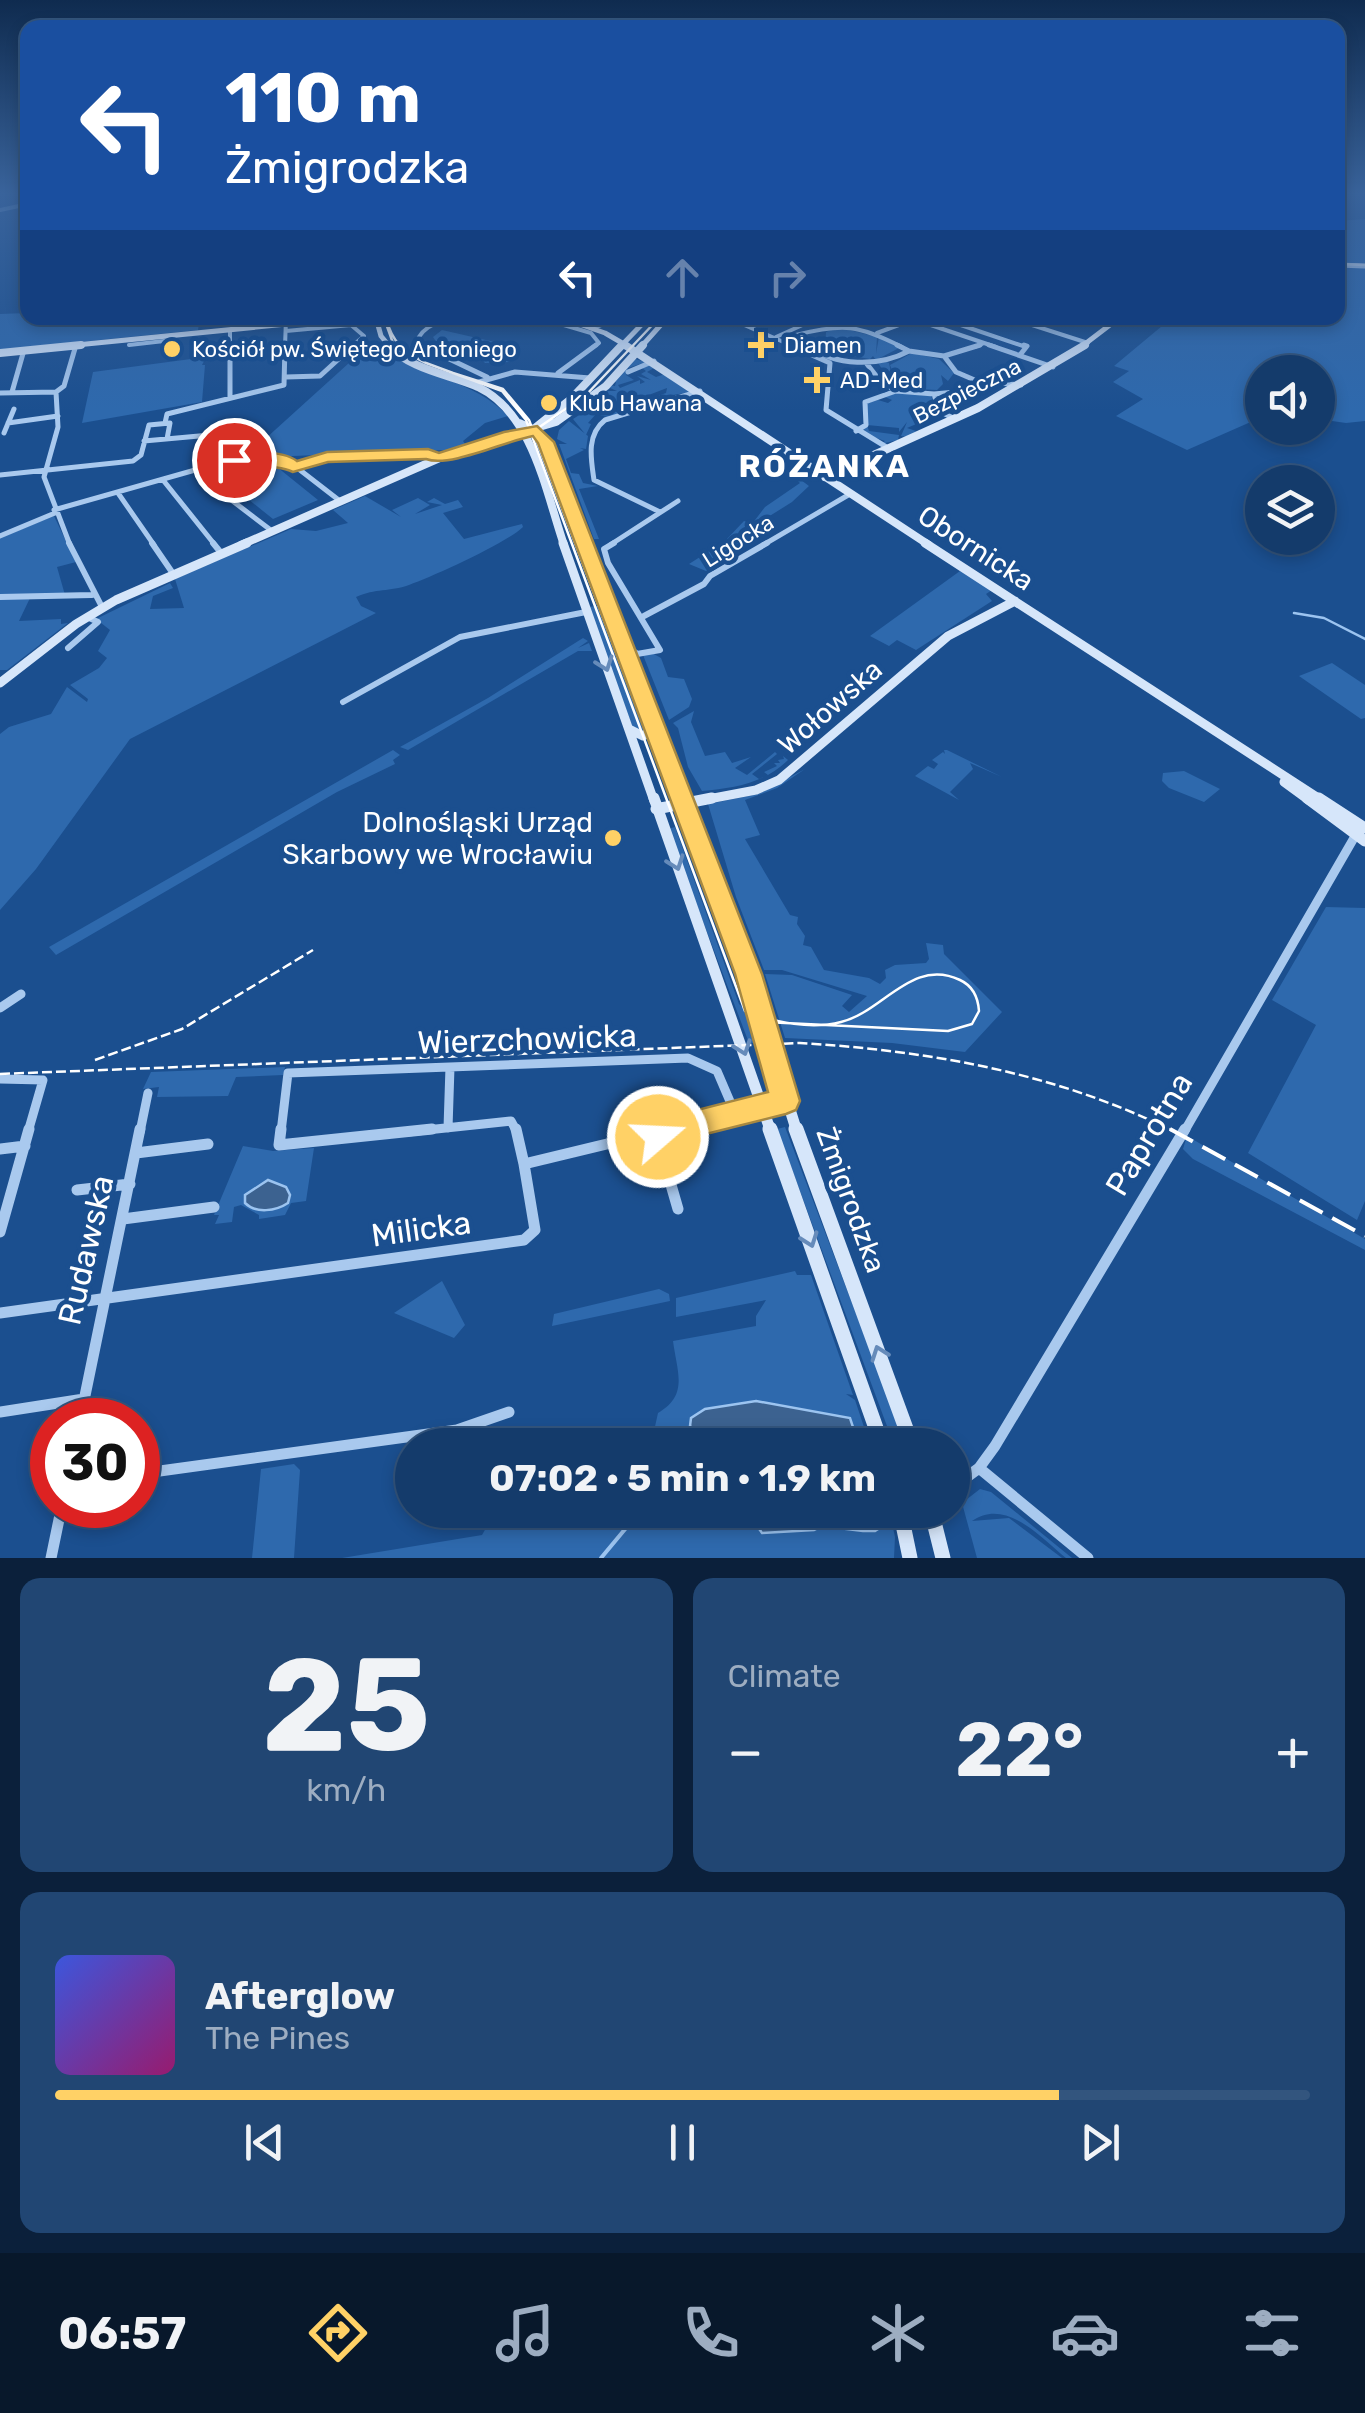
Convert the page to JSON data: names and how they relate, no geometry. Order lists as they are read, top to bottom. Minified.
{"streets":{"main road":["Bezpieczna","Obornicka","Wołowska","Żmigrodzka"],"street":["Ligocka","Wierzchowicka","Paprotna","Milicka","Rudawska"]},"crossings":[["Bezpieczna","Obornicka"],["Ligocka","Obornicka"],["Obornicka","Wołowska"],["Obornicka","Paprotna"],["Wołowska","Żmigrodzka"],["Milicka","Rudawska"]],"districts":["RÓŻANKA"],"places":{"health":["Diamen","AD-Med"],"other":["Kościół pw. Świętego Antoniego","Klub Hawana","Dolnośląski Urząd Skarbowy we Wrocławiu"]},"page":{"turn":["110 m","Żmigrodzka"],"limit":"30","trip":"07:02 · 5 min · 1.9 km","tile":[["25","km/h"],"Climate"],"heat":["−","22°","+"],"song":["Afterglow","The Pines"],"tabs":"06:57"}}
